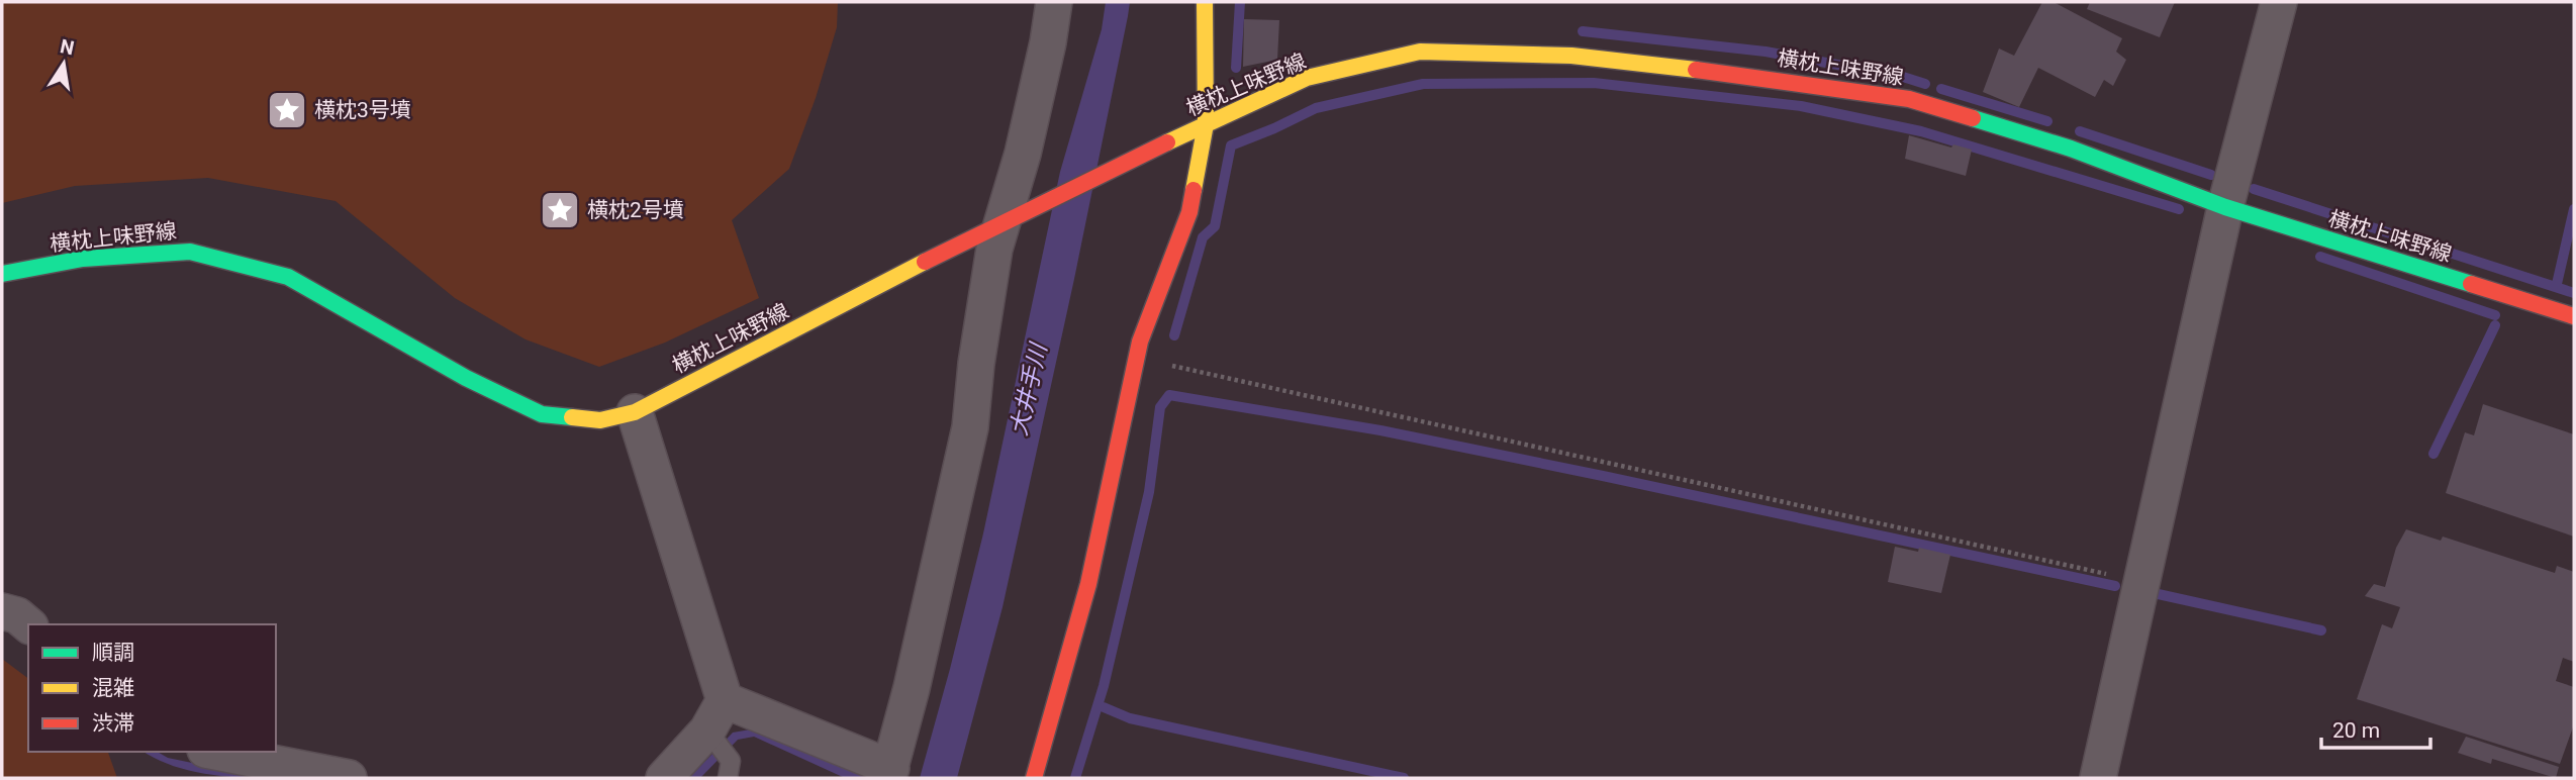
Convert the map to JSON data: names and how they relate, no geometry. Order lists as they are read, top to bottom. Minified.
{"streets":{"street":["横枕上味野線"]},"water":["大井手川"],"places":{"place":["横枕3号墳","横枕2号墳"]},"legend":["順調","混雑","渋滞"],"scale_bar":"20 m","north":"top"}
